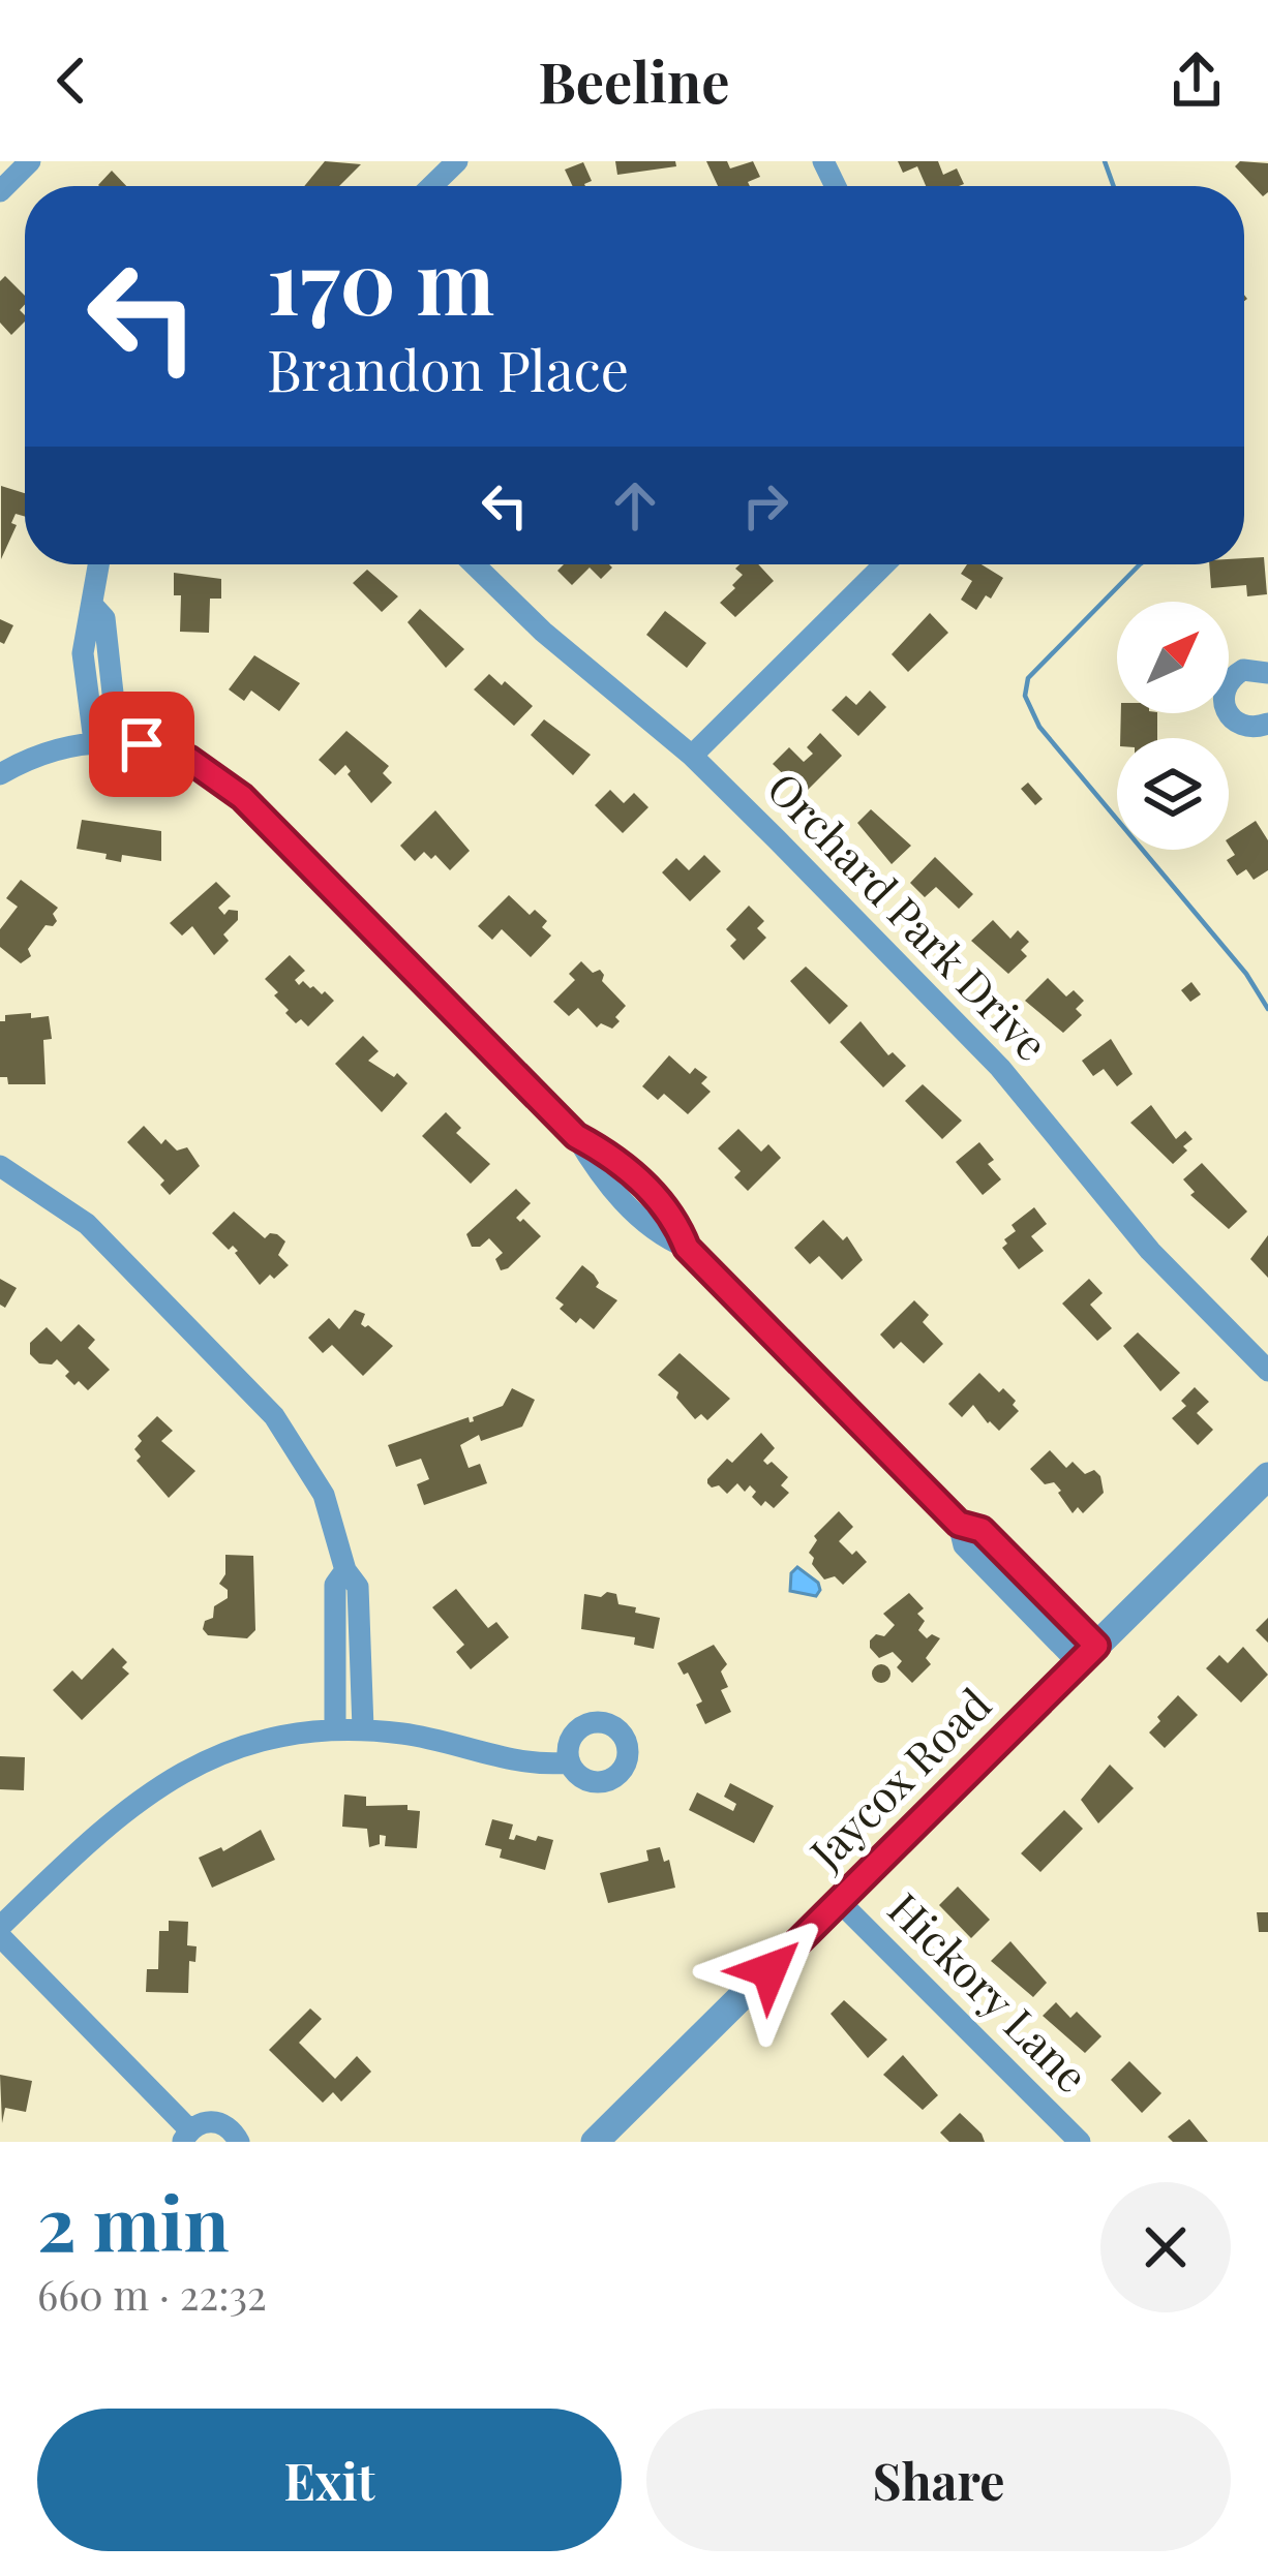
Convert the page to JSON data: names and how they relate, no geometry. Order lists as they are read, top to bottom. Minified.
{"streets":{"street":["Orchard Park Drive","Jaycox Road","Hickory Lane"]},"crossings":[["Jaycox Road","Hickory Lane"]],"north":"top right","page":{"header":"Beeline","turn":["170 m","Brandon Place"],"heading":["2 min","660 m · 22:32"],"buttons":["Exit","Share"]}}
